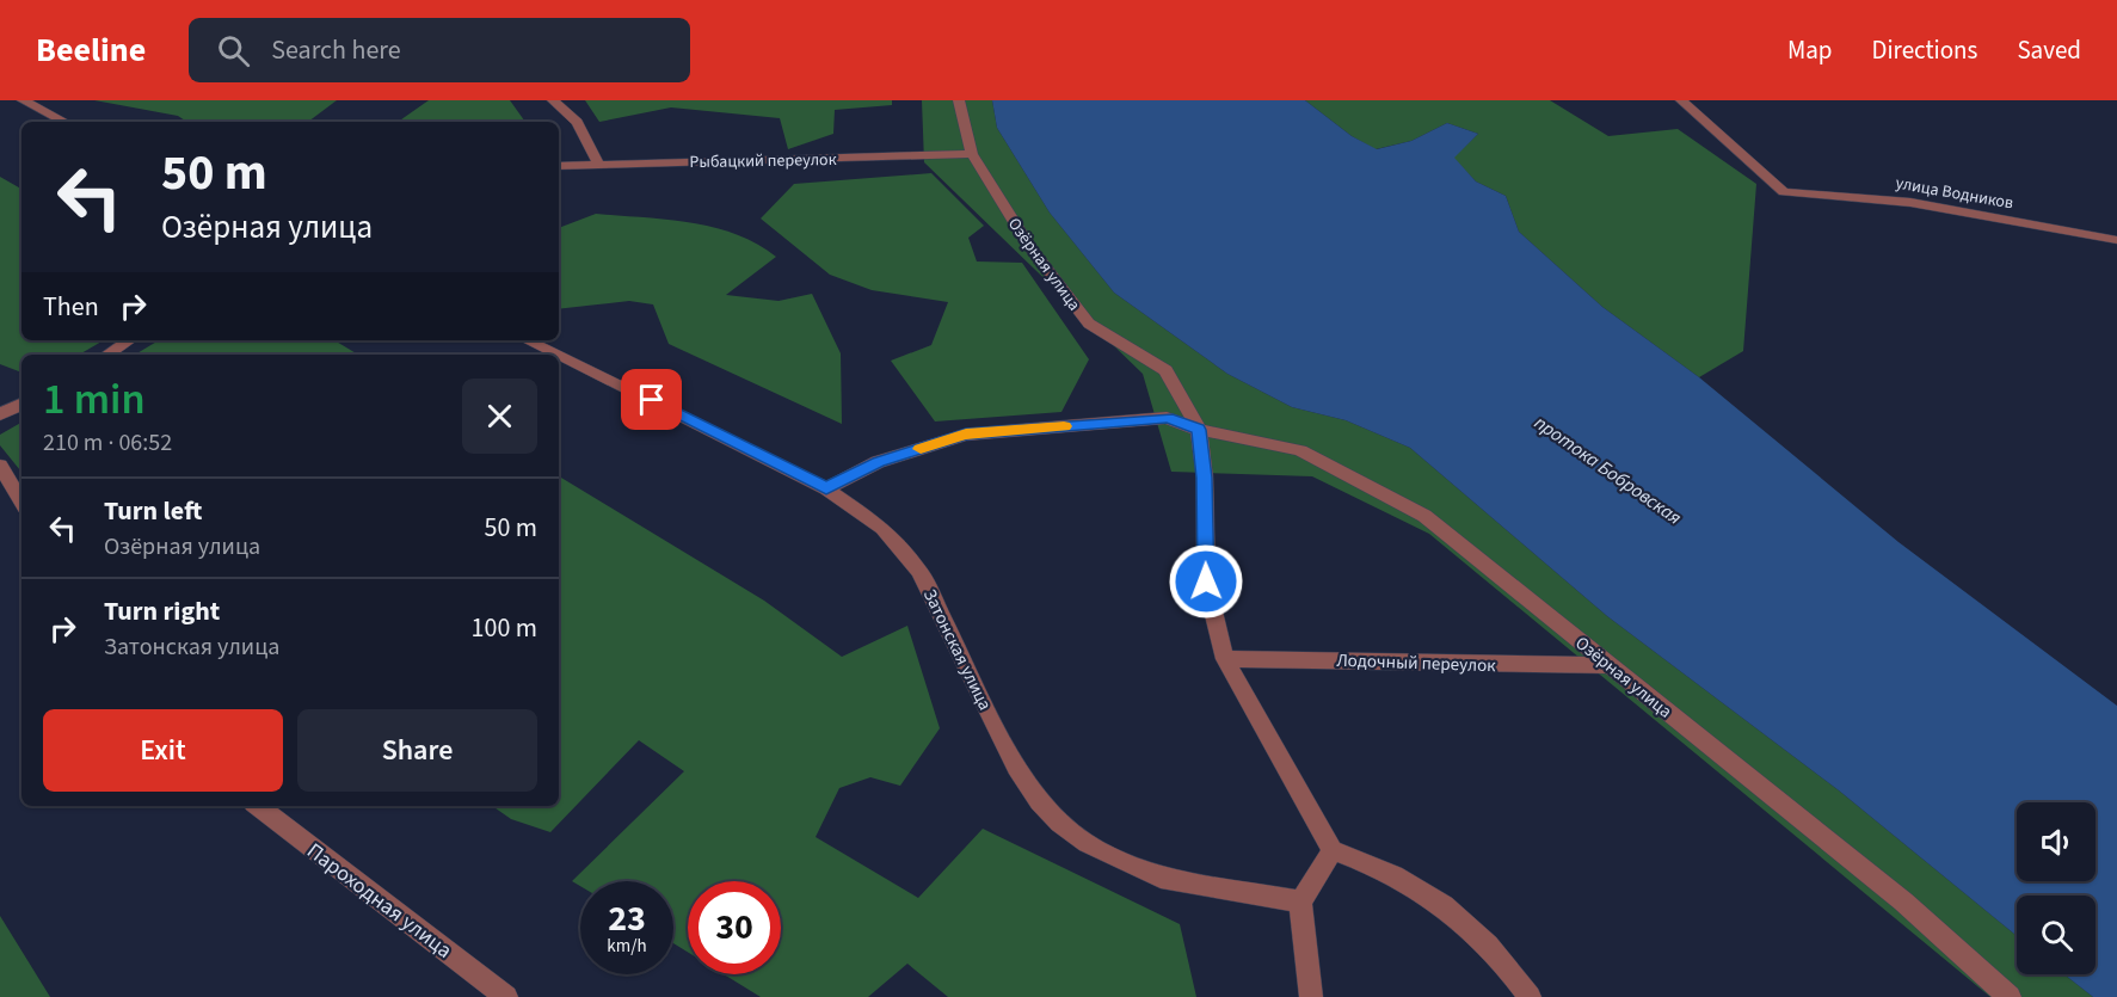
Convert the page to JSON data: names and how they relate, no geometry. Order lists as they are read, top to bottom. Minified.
{"streets":{"street":["Рыбацкий переулок","улица Водников","Озёрная улица","Затонская улица","Лодочный переулок","Пароходная улица"]},"crossings":[["Рыбацкий переулок","Озёрная улица"],["Озёрная улица","Затонская улица"],["Озёрная улица","Лодочный переулок"]],"water":["протока Бобровская"],"page":{"header":"Beeline","search":"Search here","nav":["Map","Directions","Saved"],"turn":["50 m","Озёрная улица"],"then":"Then","heading":["1 min","210 m · 06:52"],"list":[{"name":"Turn left","note":"Озёрная улица","value":"50 m"},{"name":"Turn right","note":"Затонская улица","value":"100 m"}],"buttons":["Exit","Share"],"speed":"23 km/h","limit":"30"}}
